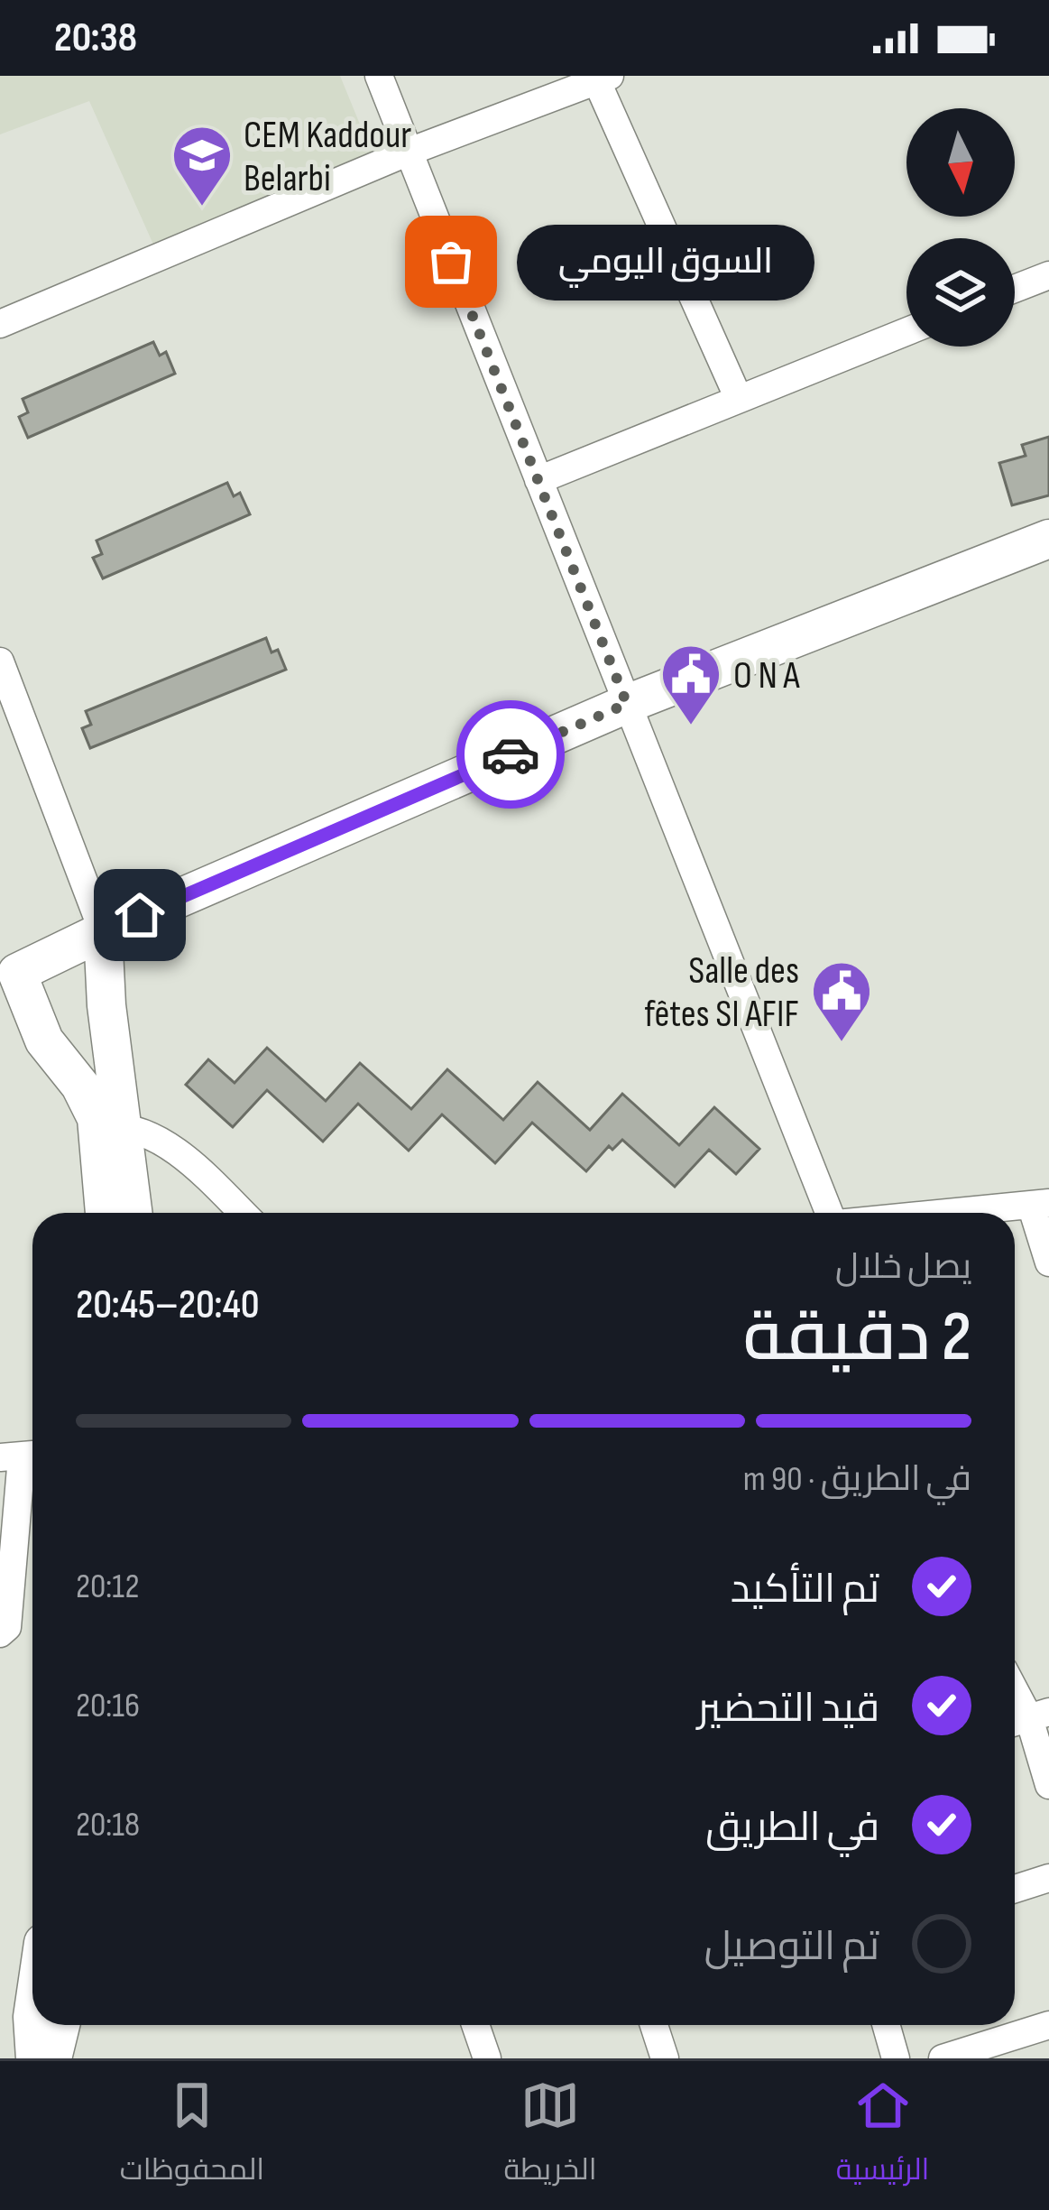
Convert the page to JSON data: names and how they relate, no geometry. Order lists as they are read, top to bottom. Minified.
{"places":{"school or university":["CEM Kaddour Belarbi"],"other":["السوق اليومي"],"public building":["O N A","Salle des fêtes SI AFIF"]},"north":"bottom","page":{"status":"20:38","bubble":"السوق اليومي","heading":["2 دقيقة","يصل خلال","20:40–20:45"],"bar":"في الطريق · 90 m","list":[["تم التأكيد","20:12"],["قيد التحضير","20:16"],["في الطريق","20:18"],"تم التوصيل"],"tabs":["الرئيسية","الخريطة","المحفوظات"]}}
